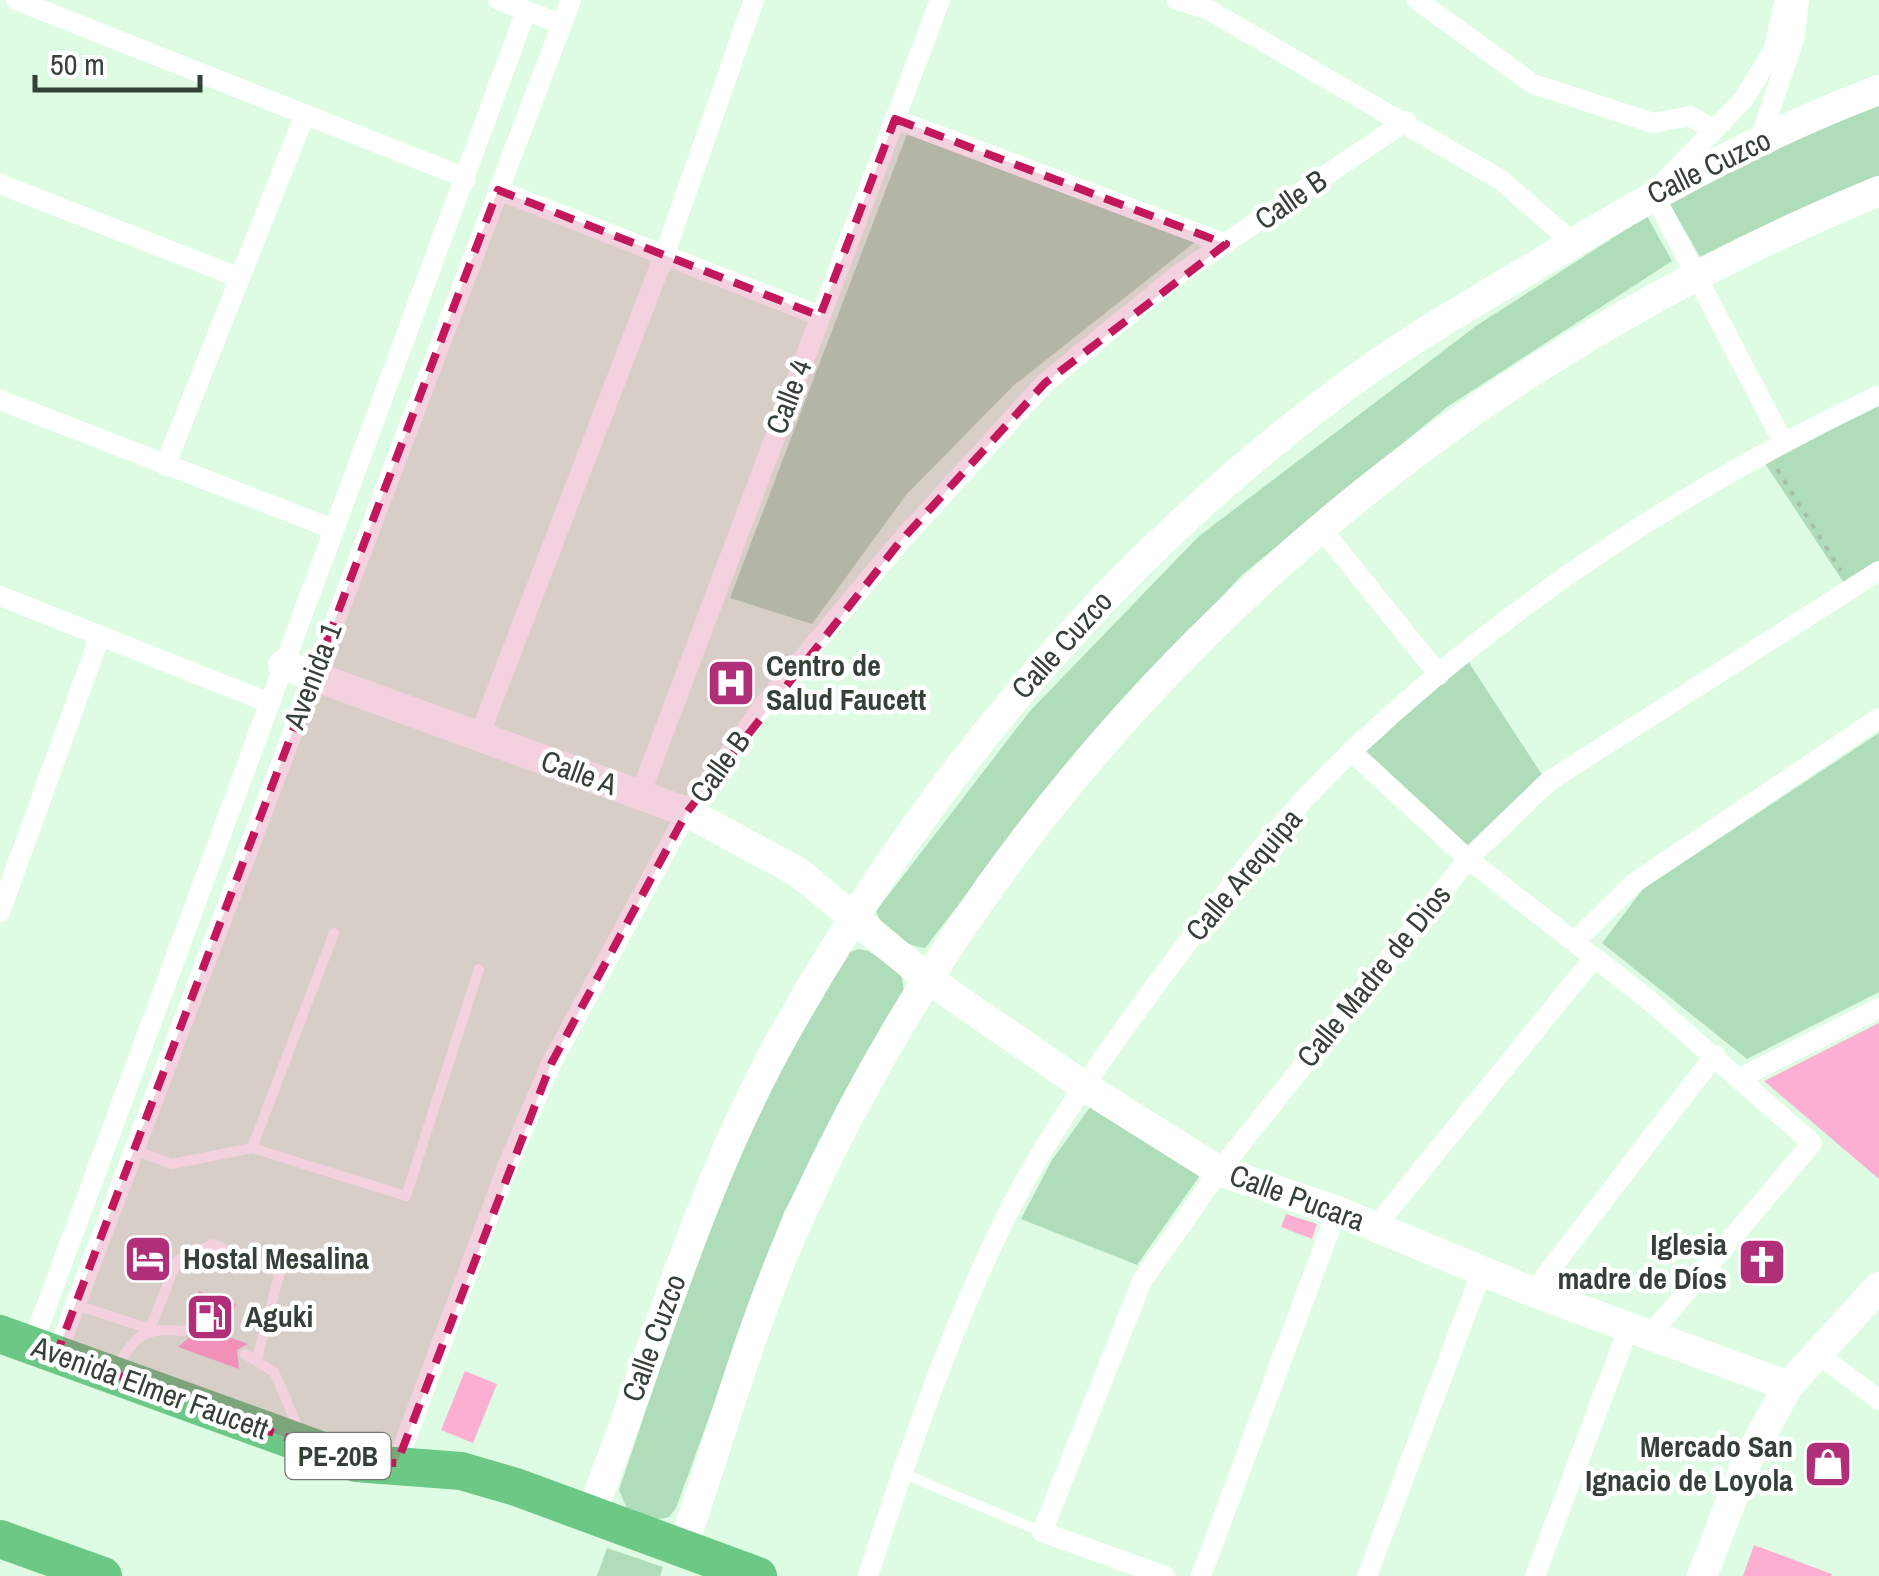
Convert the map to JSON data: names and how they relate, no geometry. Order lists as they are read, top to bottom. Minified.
{"streets":{"highway":["Avenida Elmer Faucett","PE-20B"],"street":["Calle Cuzco","Calle B","Calle 4","Avenida 1","Calle A","Calle Arequipa","Calle Madre de Dios","Calle Pucara"]},"crossings":[["Calle Cuzco","Calle A"],["Calle Cuzco","Calle Pucara"],["Calle Cuzco","Avenida Elmer Faucett"],["Calle B","Calle A"],["Calle B","Avenida Elmer Faucett"],["Calle 4","Calle A"],["Avenida 1","Calle A"],["Avenida 1","Avenida Elmer Faucett"],["Calle A","Calle Pucara"],["Calle Arequipa","Calle Pucara"],["Calle Madre de Dios","Calle Pucara"]],"places":{"hospital":["Centro de Salud Faucett"],"hotel":["Hostal Mesalina"],"church":["Iglesia madre de Díos"],"fuel station":["Aguki"],"shop":["Mercado San Ignacio de Loyola"]},"scale_bar":"50 m"}
